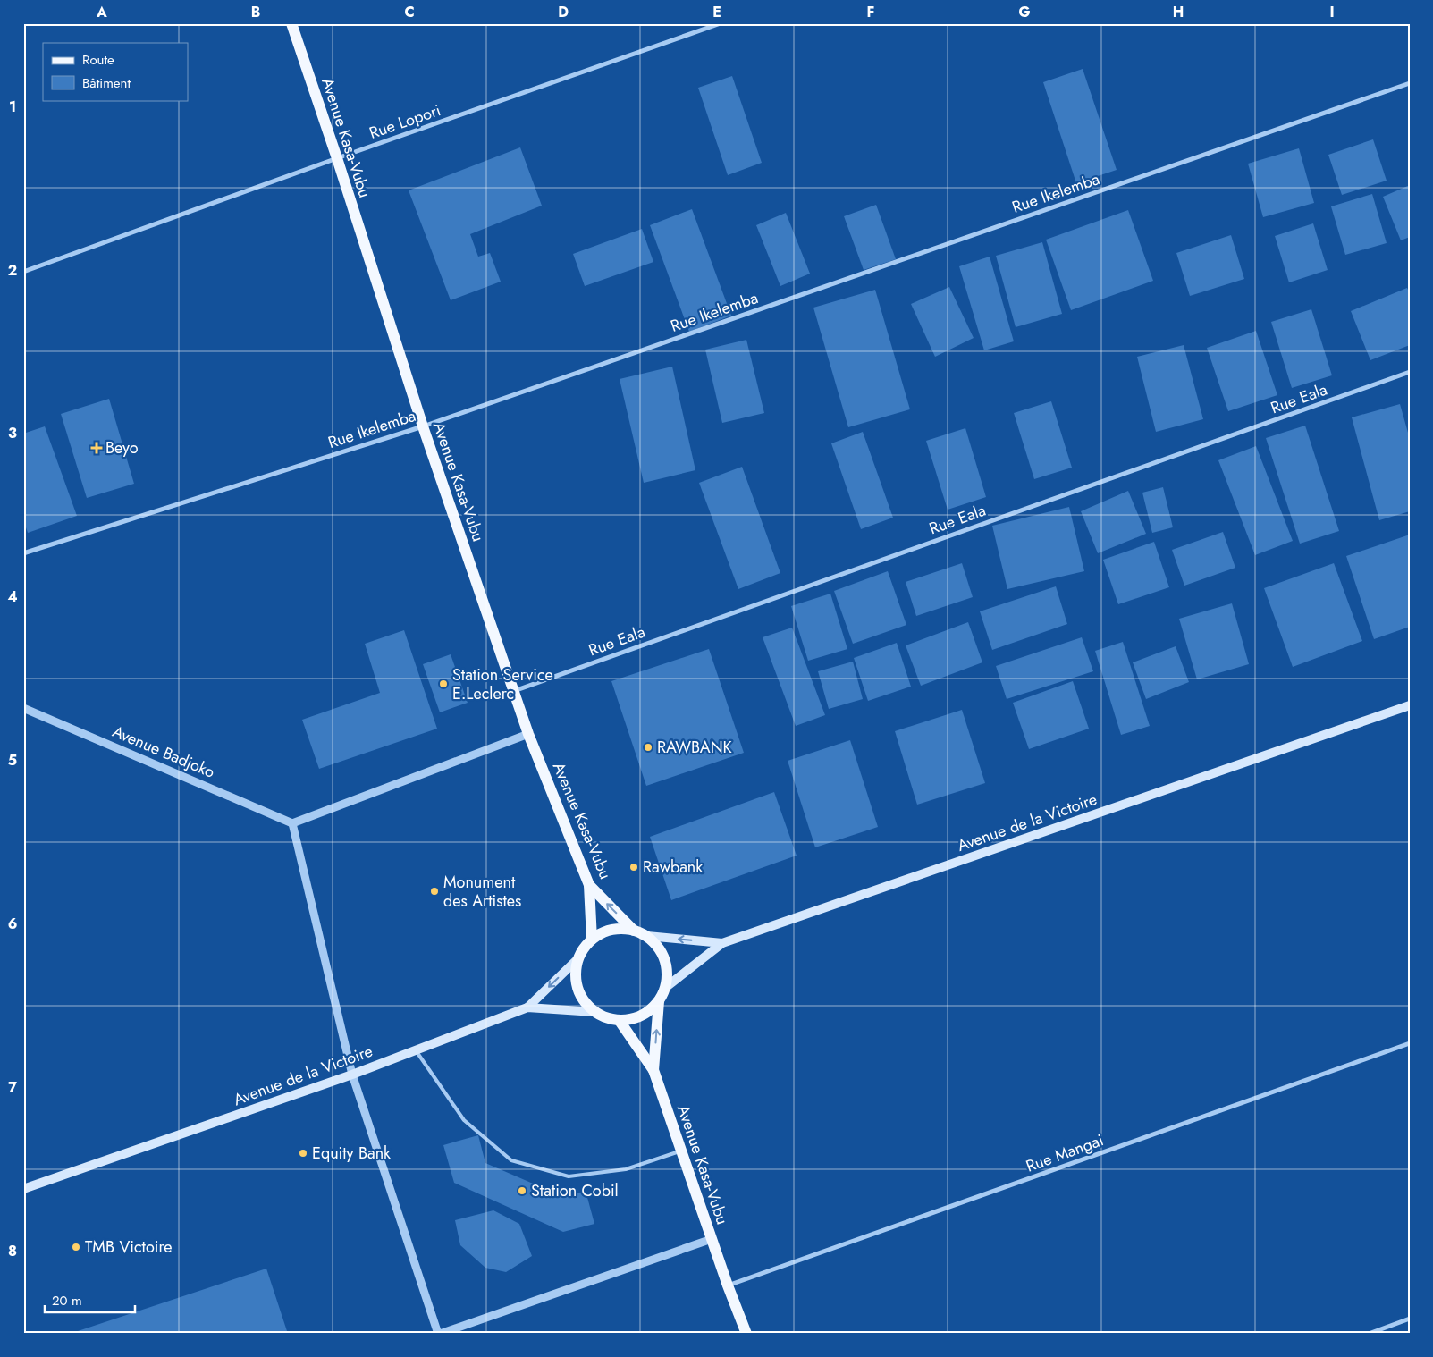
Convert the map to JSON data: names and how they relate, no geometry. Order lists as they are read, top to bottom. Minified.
{"streets":{"main road":["Avenue Kasa-Vubu","Avenue de la Victoire"],"street":["Rue Lopori","Rue Ikelemba","Rue Eala","Avenue Badjoko","Rue Mangai"]},"crossings":[["Rue Lopori","Avenue Kasa-Vubu"],["Avenue Kasa-Vubu","Rue Ikelemba"],["Avenue Kasa-Vubu","Rue Eala"],["Avenue Kasa-Vubu","Avenue de la Victoire"],["Avenue Kasa-Vubu","Rue Mangai"]],"places":{"health":["Beyo"],"other":["Station Service E.Leclerc","RAWBANK","Rawbank","Monument des Artistes","Equity Bank","Station Cobil","TMB Victoire"]},"legend":["Route","Bâtiment"],"scale_bar":"20 m","grid":{"columns":["A","B","C","D","E","F","G","H","I"],"rows":["1","2","3","4","5","6","7","8"]}}
